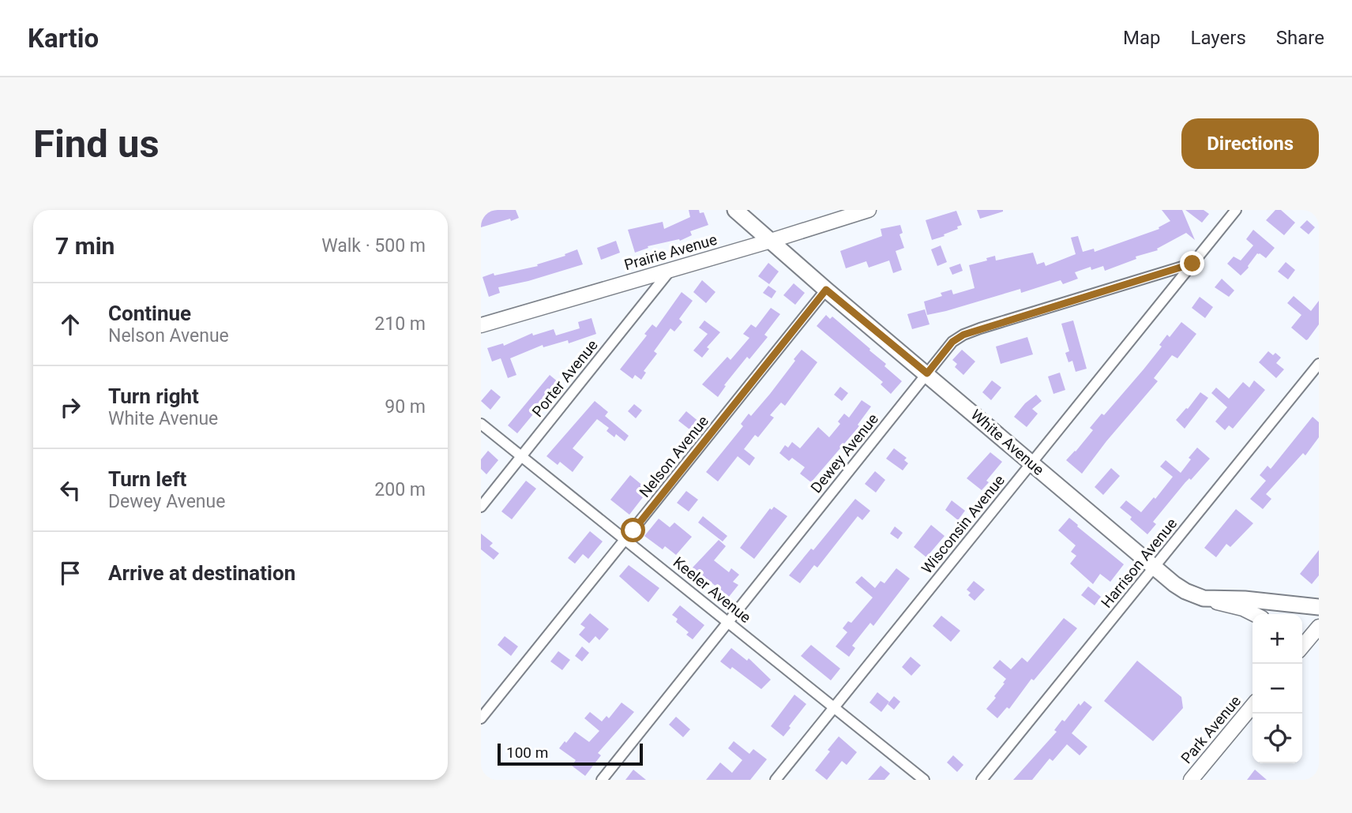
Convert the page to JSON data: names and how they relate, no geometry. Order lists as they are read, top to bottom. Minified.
{"streets":{"main road":["White Avenue"],"street":["Prairie Avenue","Porter Avenue","Dewey Avenue","Nelson Avenue","Wisconsin Avenue","Harrison Avenue","Keeler Avenue","Park Avenue"]},"crossings":[["Prairie Avenue","Porter Avenue"],["Prairie Avenue","White Avenue"],["Porter Avenue","Keeler Avenue"],["White Avenue","Dewey Avenue"],["White Avenue","Nelson Avenue"],["White Avenue","Wisconsin Avenue"],["White Avenue","Harrison Avenue"],["Dewey Avenue","Wisconsin Avenue"],["Dewey Avenue","Keeler Avenue"],["Nelson Avenue","Keeler Avenue"],["Wisconsin Avenue","Keeler Avenue"]],"scale_bar":"100 m","page":{"header":"Kartio","nav":["Map","Layers","Share"],"buttons":"Directions","title":"Find us","heading":["7 min","Walk · 500 m"],"list":[["Continue","Nelson Avenue","210 m"],["Turn right","White Avenue","90 m"],["Turn left","Dewey Avenue","200 m"],"Arrive at destination"],"map_buttons":["+","−"],"scale":"100 m"}}
